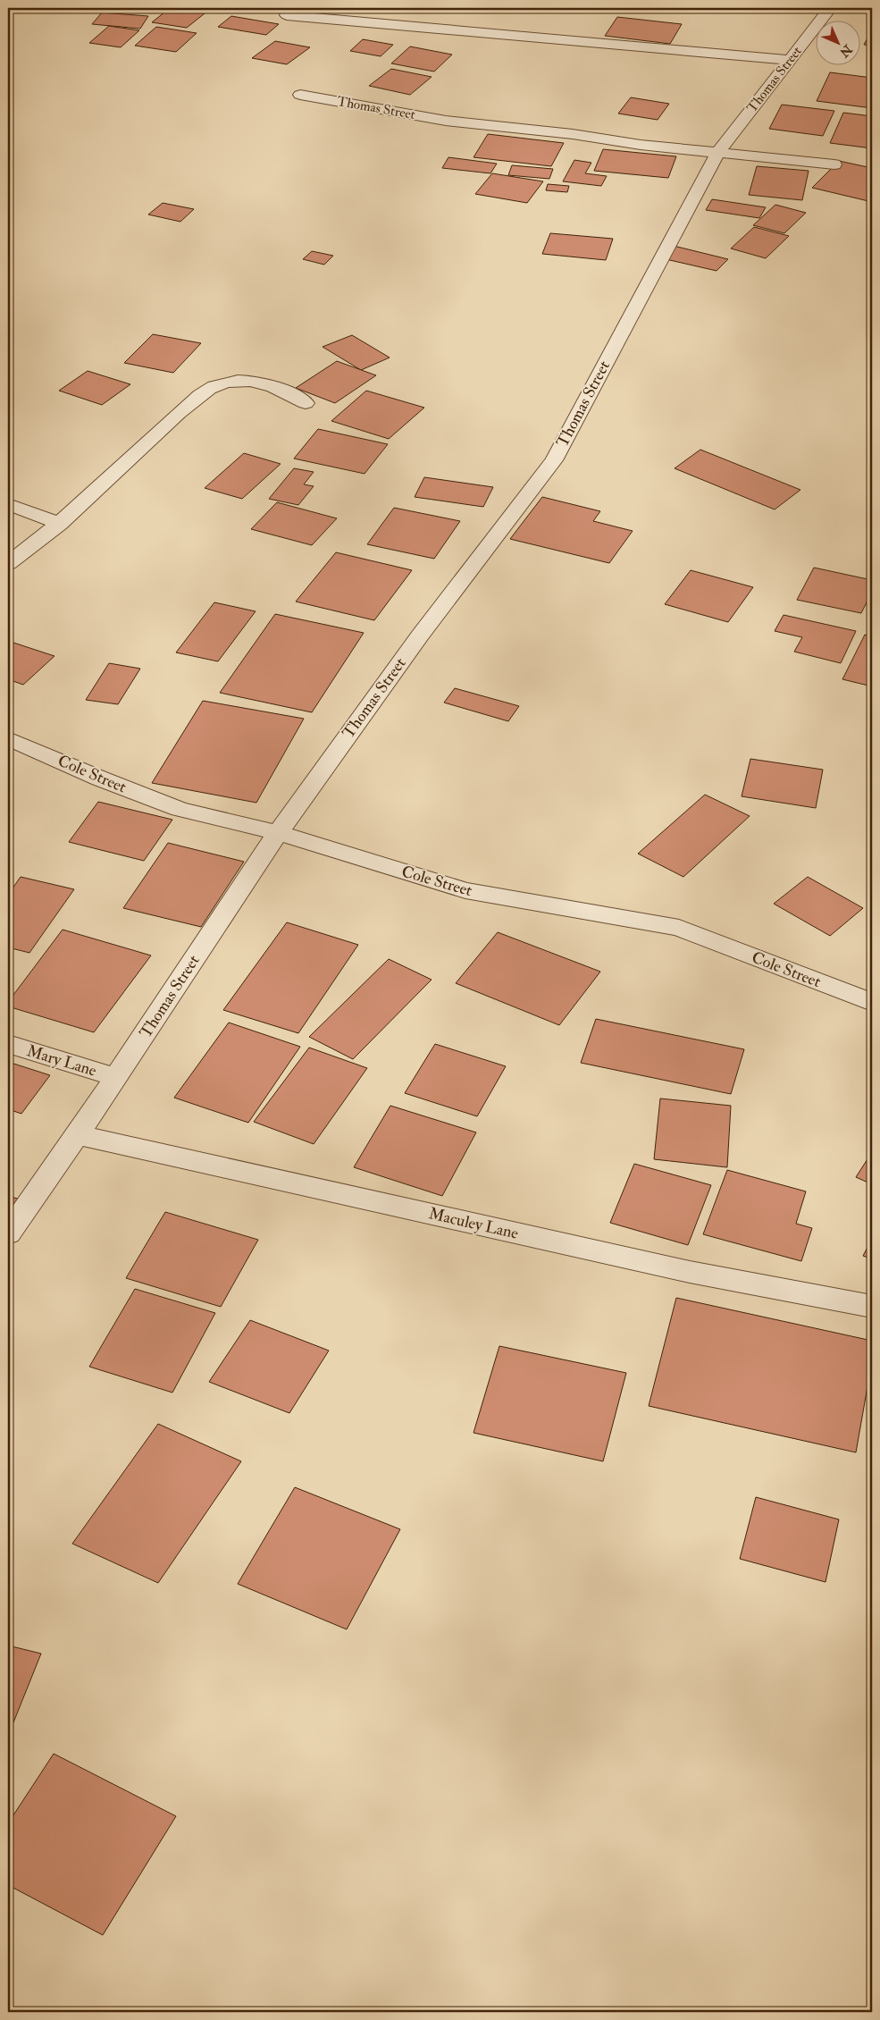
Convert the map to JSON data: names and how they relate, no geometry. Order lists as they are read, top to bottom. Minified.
{"streets":{"street":["Thomas Street","Cole Street","Mary Lane","Maculey Lane"]},"crossings":[["Thomas Street","Cole Street"],["Thomas Street","Mary Lane"],["Thomas Street","Maculey Lane"]],"north":"bottom right"}
